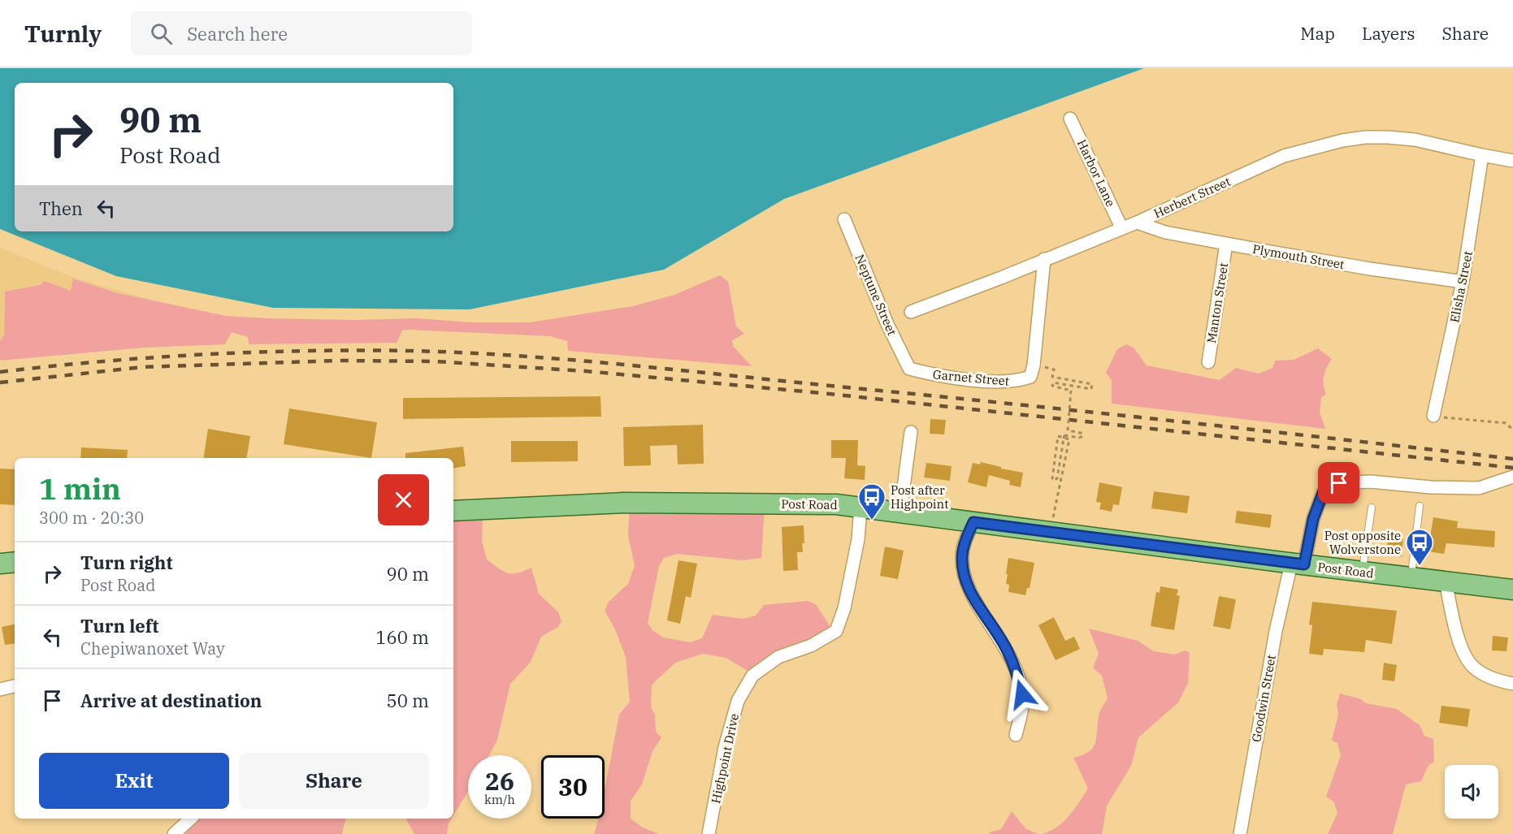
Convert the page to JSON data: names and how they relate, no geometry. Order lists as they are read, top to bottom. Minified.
{"streets":{"main road":["Post Road"],"street":["Harbor Lane","Herbert Street","Plymouth Street","Elisha Street","Neptune Street","Manton Street","Garnet Street","Goodwin Street","Highpoint Drive"]},"crossings":[["Harbor Lane","Herbert Street"],["Herbert Street","Plymouth Street"],["Herbert Street","Elisha Street"],["Plymouth Street","Elisha Street"],["Plymouth Street","Manton Street"],["Neptune Street","Garnet Street"],["Post Road","Goodwin Street"],["Post Road","Highpoint Drive"]],"places":{"bus stop":["Post after Highpoint","Post opposite Wolverstone"]},"page":{"header":"Turnly","search":"Search here","nav":["Map","Layers","Share"],"turn":["90 m","Post Road"],"then":"Then","heading":["1 min","300 m · 20:30"],"list":[{"name":"Turn right","note":"Post Road","value":"90 m"},{"name":"Turn left","note":"Chepiwanoxet Way","value":"160 m"},{"name":"Arrive at destination","value":"50 m"}],"buttons":["Exit","Share"],"speed":"26 km/h","limit":"30"}}
